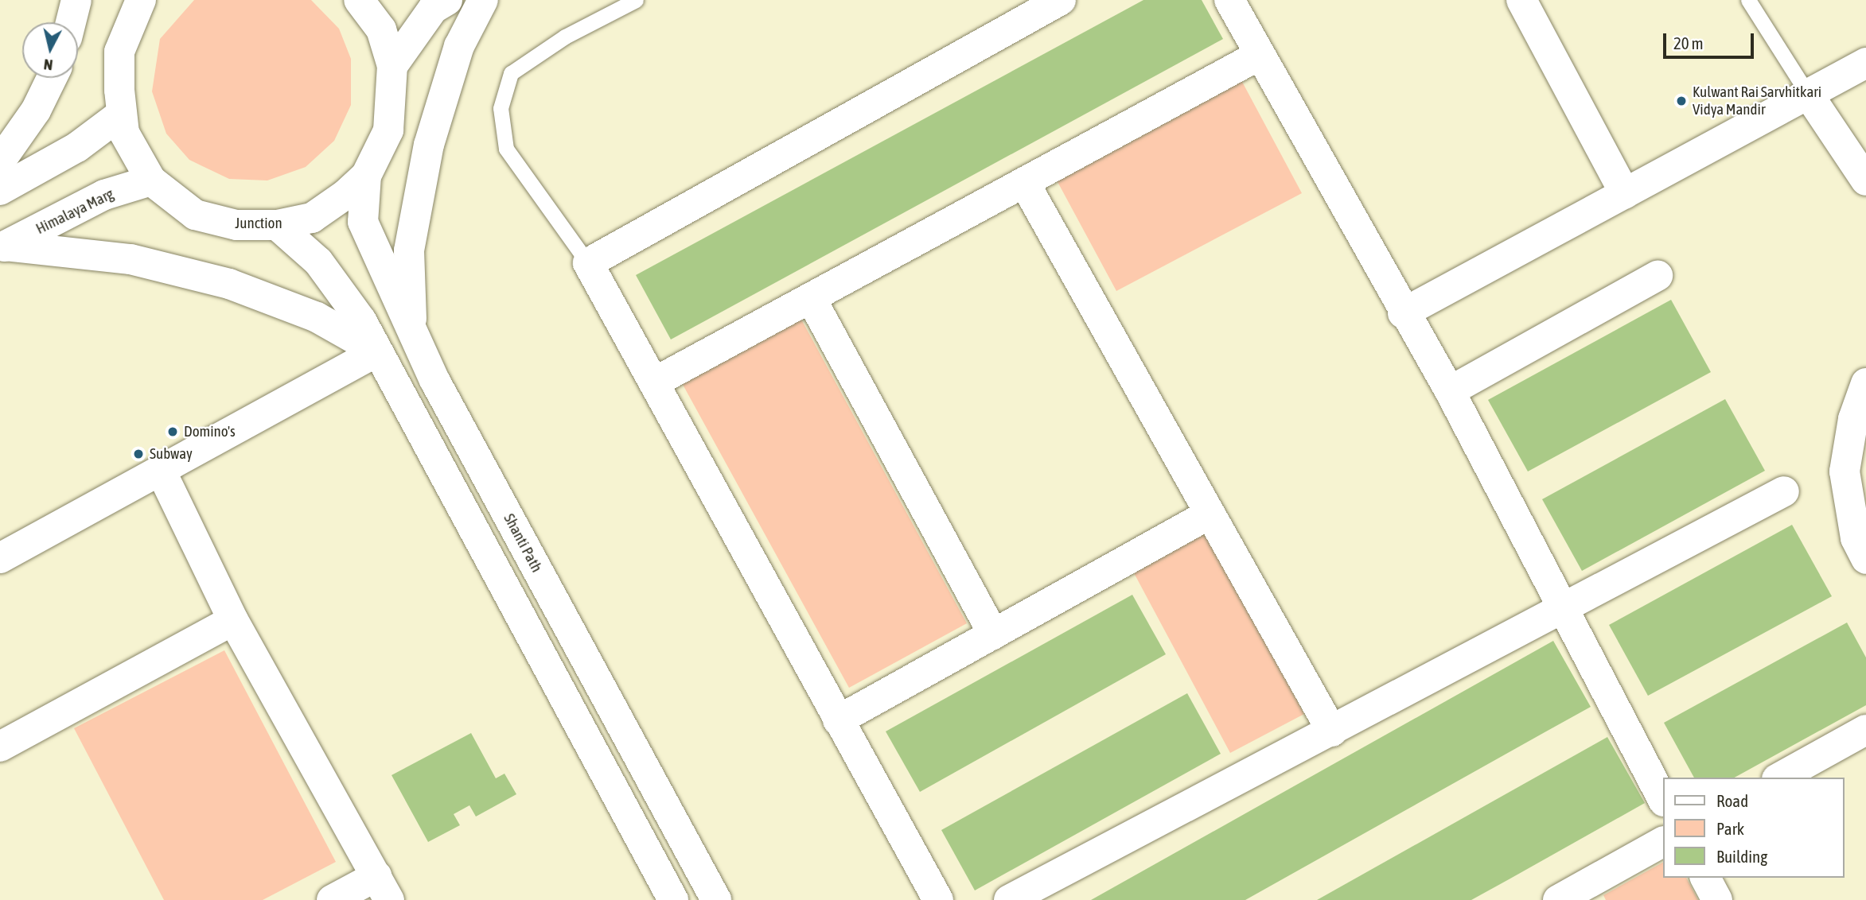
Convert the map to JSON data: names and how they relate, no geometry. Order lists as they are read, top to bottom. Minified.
{"streets":{"street":["Himalaya Marg","Junction","Shanti Path"]},"crossings":[["Himalaya Marg","Junction"],["Junction","Shanti Path"]],"places":["Kulwant Rai Sarvhitkari Vidya Mandir","Domino's","Subway"],"legend":["Road","Park","Building"],"scale_bar":"20 m","north":"bottom"}
